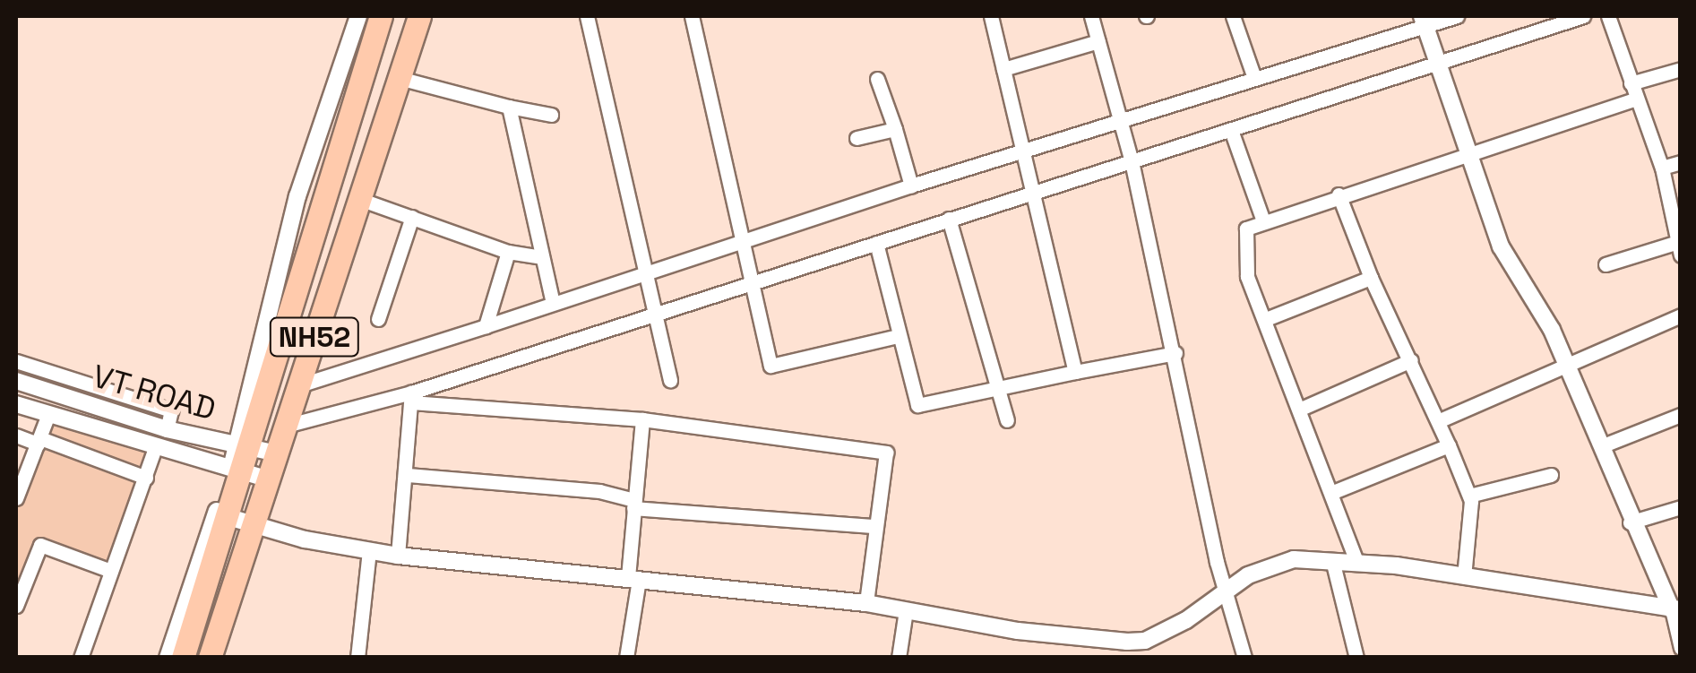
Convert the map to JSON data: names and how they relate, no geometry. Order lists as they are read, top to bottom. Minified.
{"streets":{"highway":["NH52"],"street":["VT ROAD"]},"crossings":[["NH52","VT ROAD"]]}
